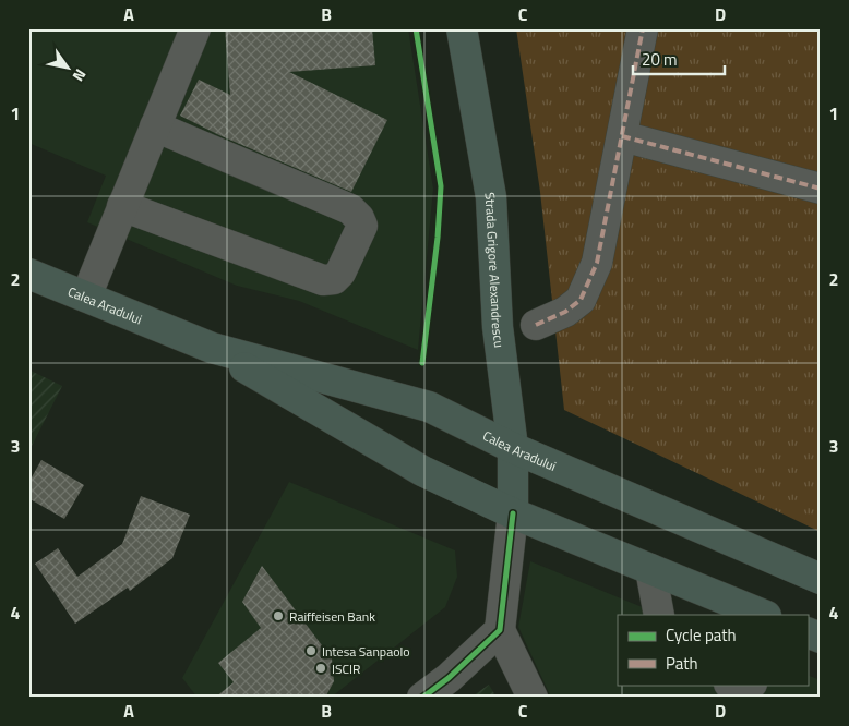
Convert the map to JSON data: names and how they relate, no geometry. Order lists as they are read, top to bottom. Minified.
{"streets":{"main road":["Strada Grigore Alexandrescu","Calea Aradului"]},"crossings":[["Strada Grigore Alexandrescu","Calea Aradului"]],"places":["Raiffeisen Bank","Intesa Sanpaolo","ISCIR"],"legend":["Cycle path","Path"],"scale_bar":"20 m","north":"bottom right","grid":{"columns":["A","B","C","D"],"rows":["1","2","3","4"]}}
